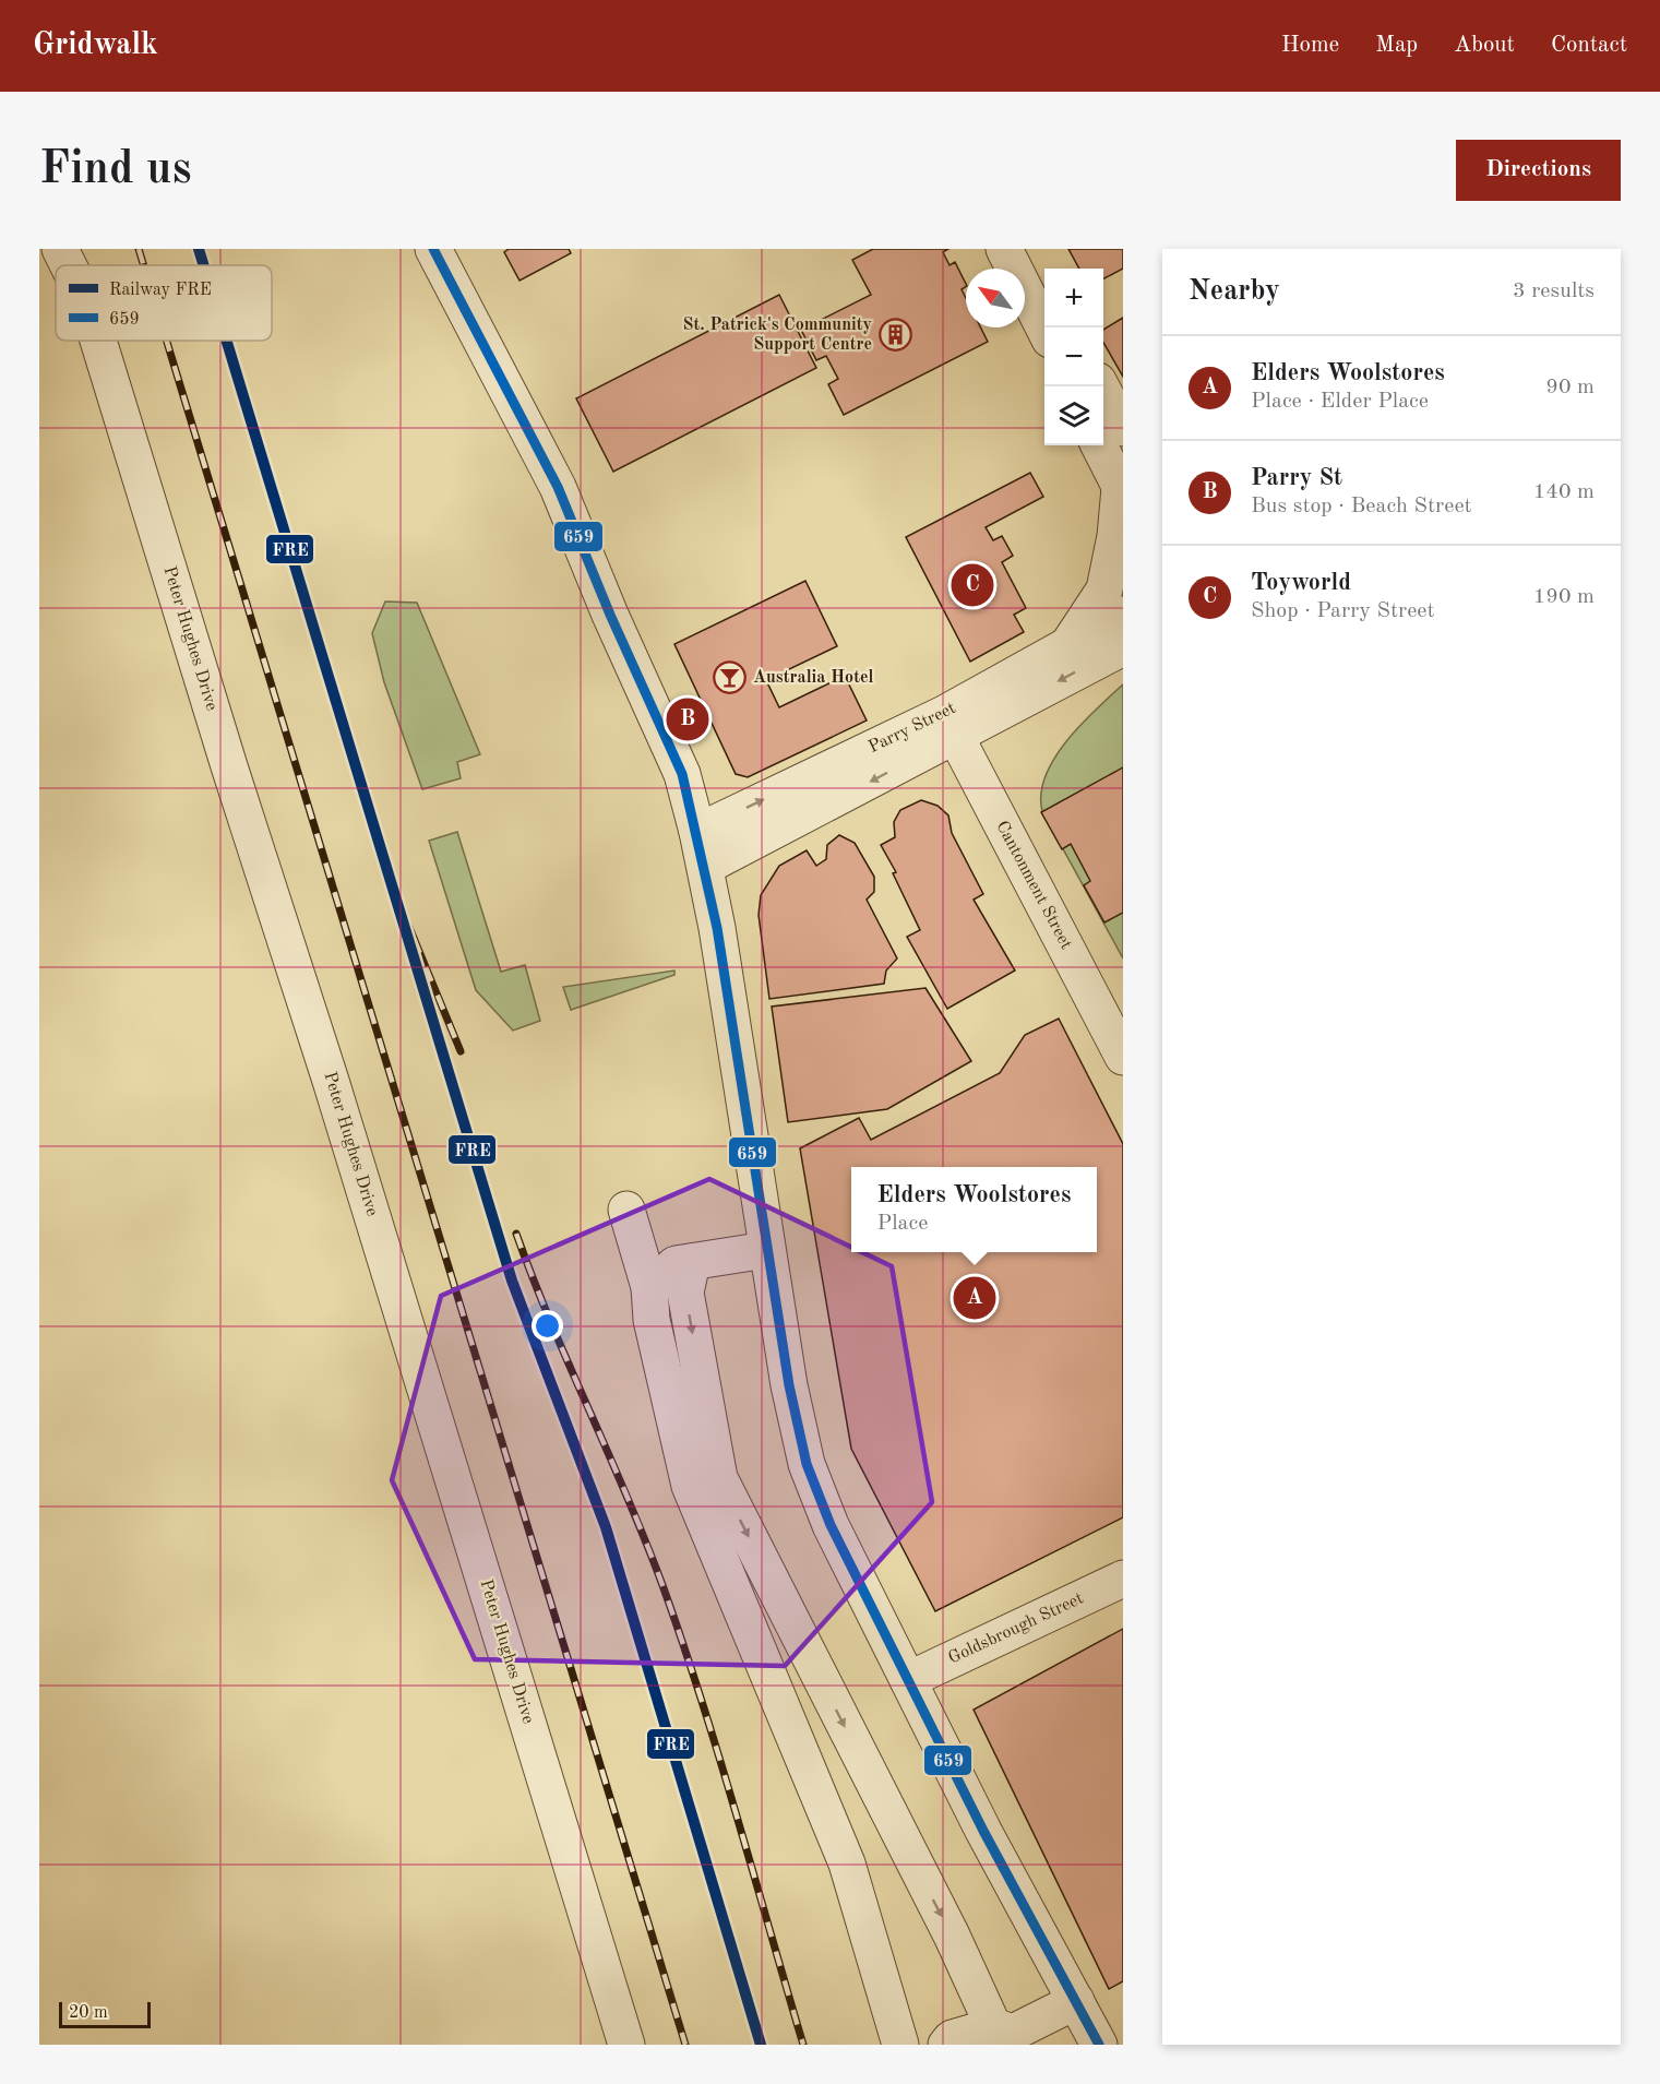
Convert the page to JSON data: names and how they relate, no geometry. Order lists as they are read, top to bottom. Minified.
{"streets":{"street":["Peter Hughes Drive","Parry Street","Cantonment Street","Goldsbrough Street"]},"crossings":[["Parry Street","Cantonment Street"]],"places":{"building":["St. Patrick's Community Support Centre"],"bar":["Australia Hotel"]},"lines":["rail line FRE","transit line 659"],"legend":["Railway FRE","659"],"scale_bar":"20 m","north":"top left","page":{"header":"Gridwalk","nav":["Home","Map","About","Contact"],"buttons":"Directions","title":"Find us","heading":["Nearby","3 results"],"map_buttons":["+","−"],"list":[{"mark":"A","name":"Elders Woolstores","note":"Place · Elder Place","value":"90 m"},{"mark":"B","name":"Parry St","note":"Bus stop · Beach Street","value":"140 m"},{"mark":"C","name":"Toyworld","note":"Shop · Parry Street","value":"190 m"}],"pins":["C","B","A"],"popup":["Elders Woolstores","Place"],"scale":"20 m"}}
